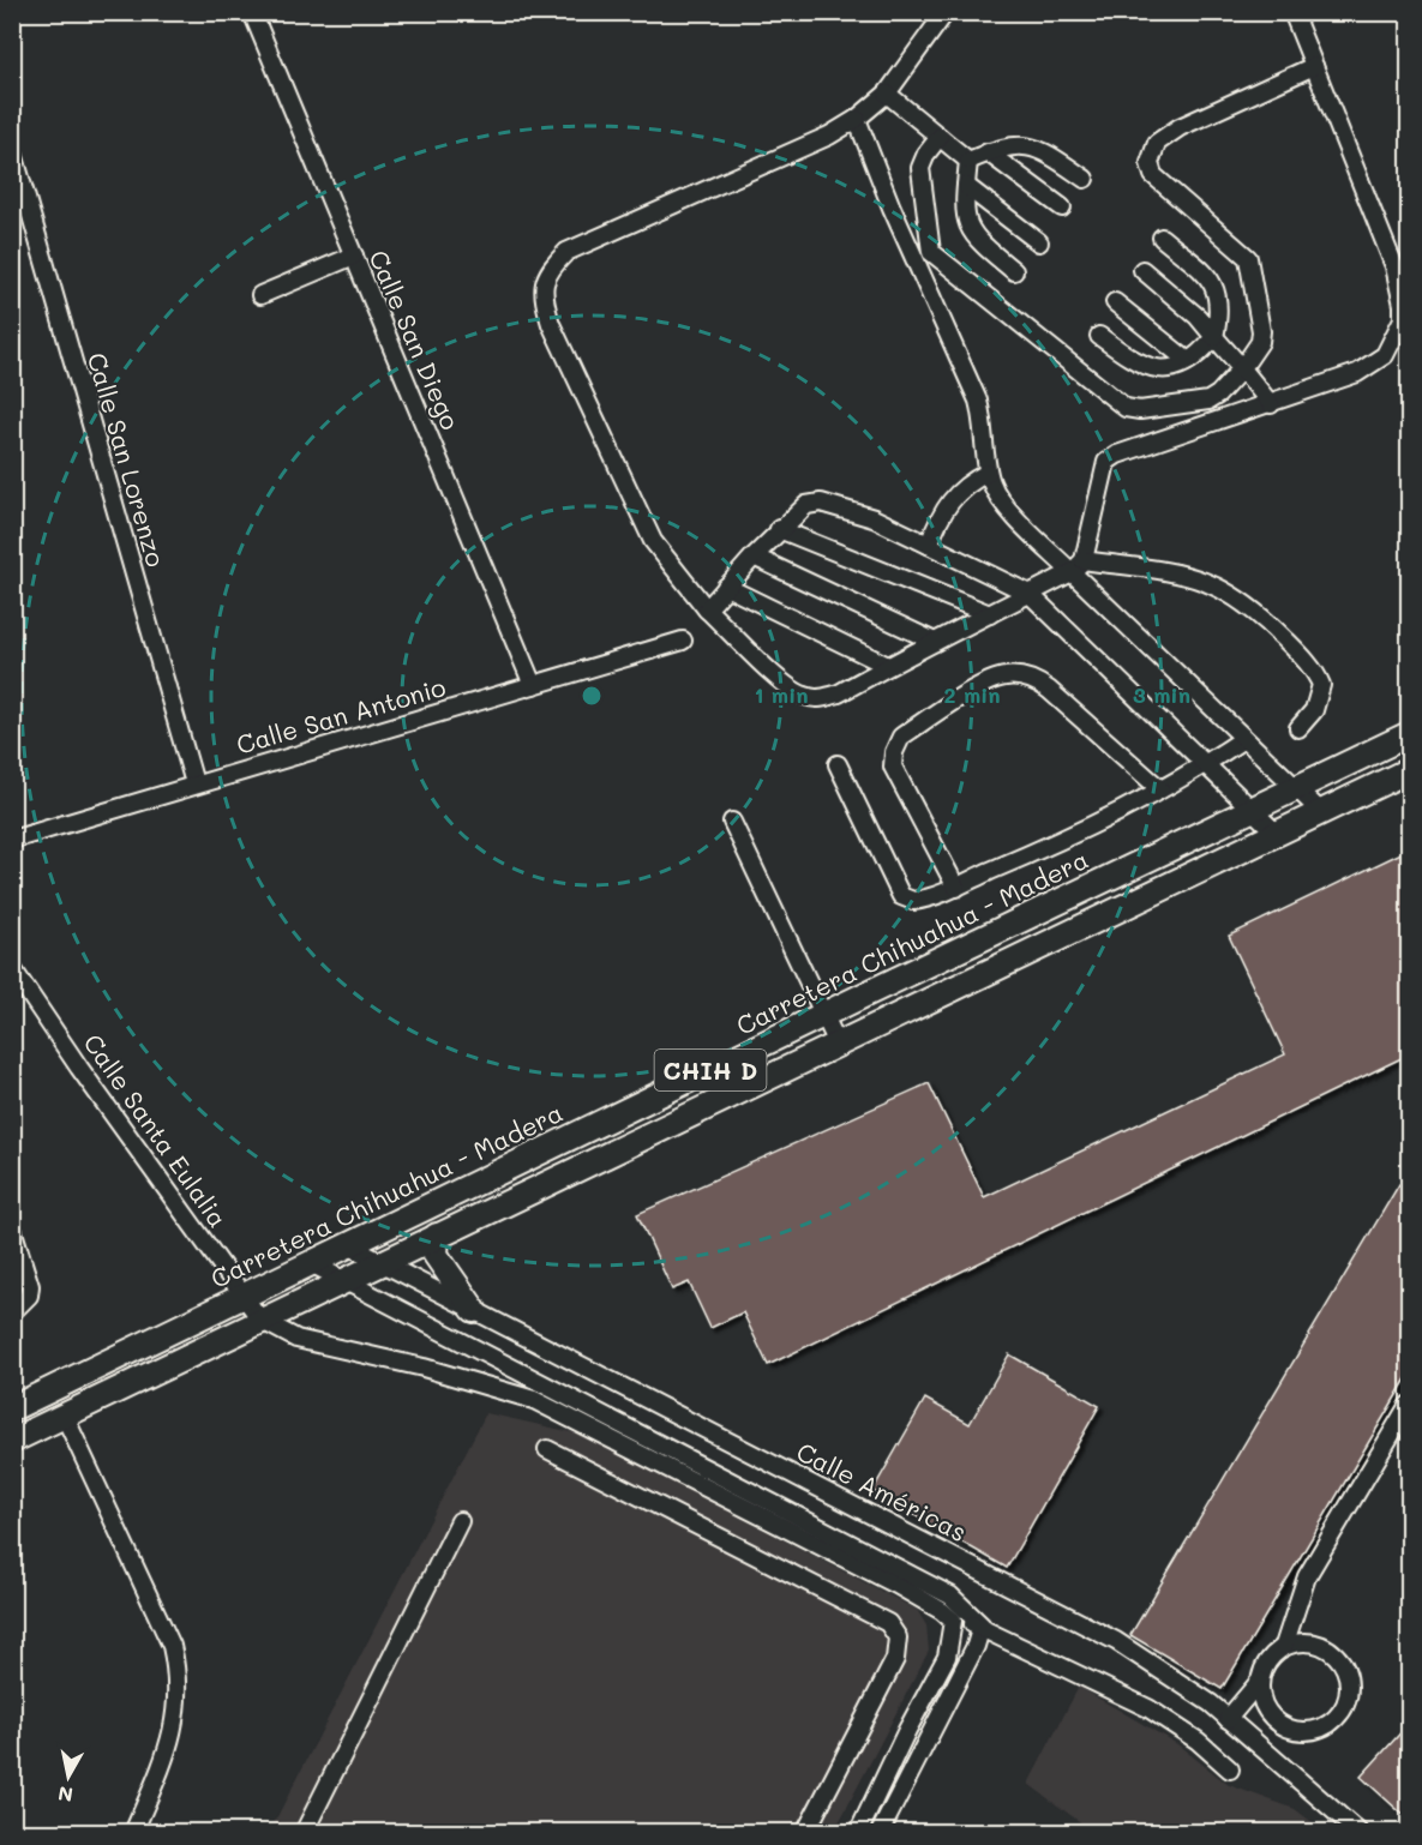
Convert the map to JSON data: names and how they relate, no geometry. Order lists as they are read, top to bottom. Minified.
{"streets":{"highway":["Carretera Chihuahua - Madera","CHIH D"],"street":["Calle San Diego","Calle San Lorenzo","Calle San Antonio","Calle Santa Eulalia","Calle Américas"]},"crossings":[["Calle San Diego","Calle San Antonio"],["Calle San Lorenzo","Calle San Antonio"],["Carretera Chihuahua - Madera","Calle Santa Eulalia"],["Carretera Chihuahua - Madera","Calle Américas"],["CHIH D","Calle Santa Eulalia"],["CHIH D","Calle Américas"]],"north":"bottom","rings":["1 min","2 min","3 min"]}
